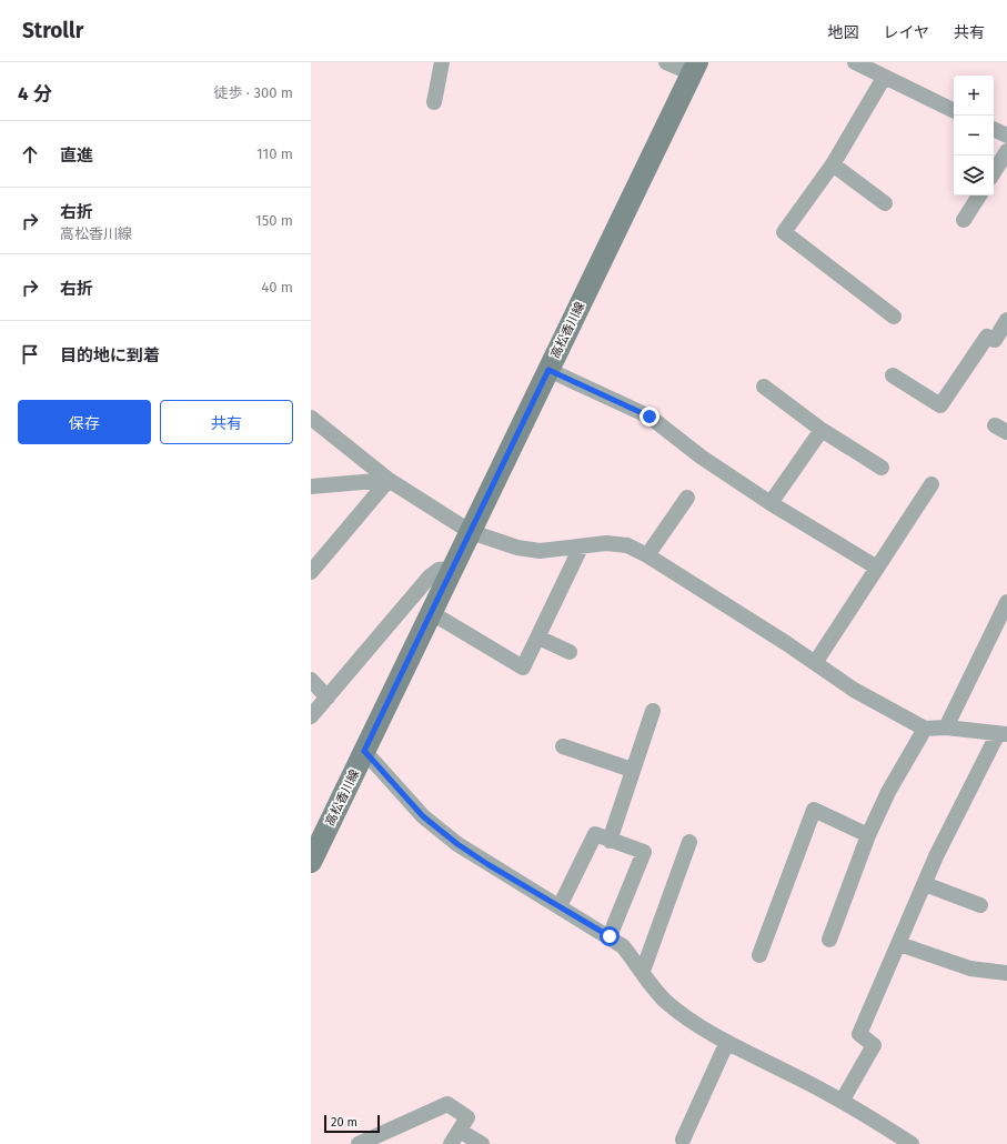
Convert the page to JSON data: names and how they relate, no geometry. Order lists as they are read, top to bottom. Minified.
{"streets":{"main road":["高松香川線"]},"scale_bar":"20 m","page":{"header":"Strollr","nav":["地図","レイヤ","共有"],"heading":["4 分","徒歩 · 300 m"],"map_buttons":["+","−"],"list":[["直進","110 m"],["右折","高松香川線","150 m"],["右折","40 m"],"目的地に到着"],"buttons":["保存","共有"],"scale":"20 m"}}
